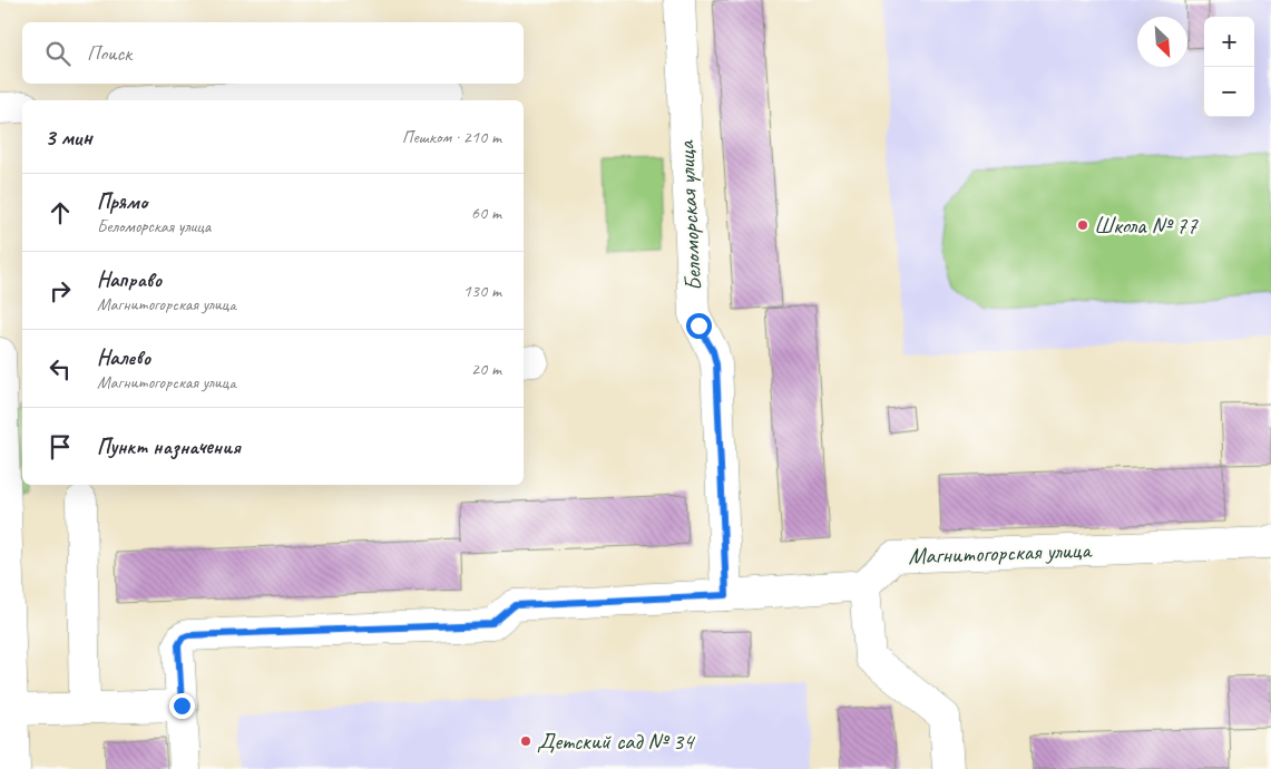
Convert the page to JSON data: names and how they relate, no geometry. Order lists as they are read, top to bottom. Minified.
{"streets":{"street":["Беломорская улица","Магнитогорская улица"]},"places":["Школа № 77","Детский сад № 34"],"north":"bottom right","page":{"map_buttons":["+","−"],"search":"Поиск","heading":["3 мин","Пешком · 210 m"],"list":[["Прямо","Беломорская улица","60 m"],["Направо","Магнитогорская улица","130 m"],["Налево","Магнитогорская улица","20 m"],"Пункт назначения"]}}
